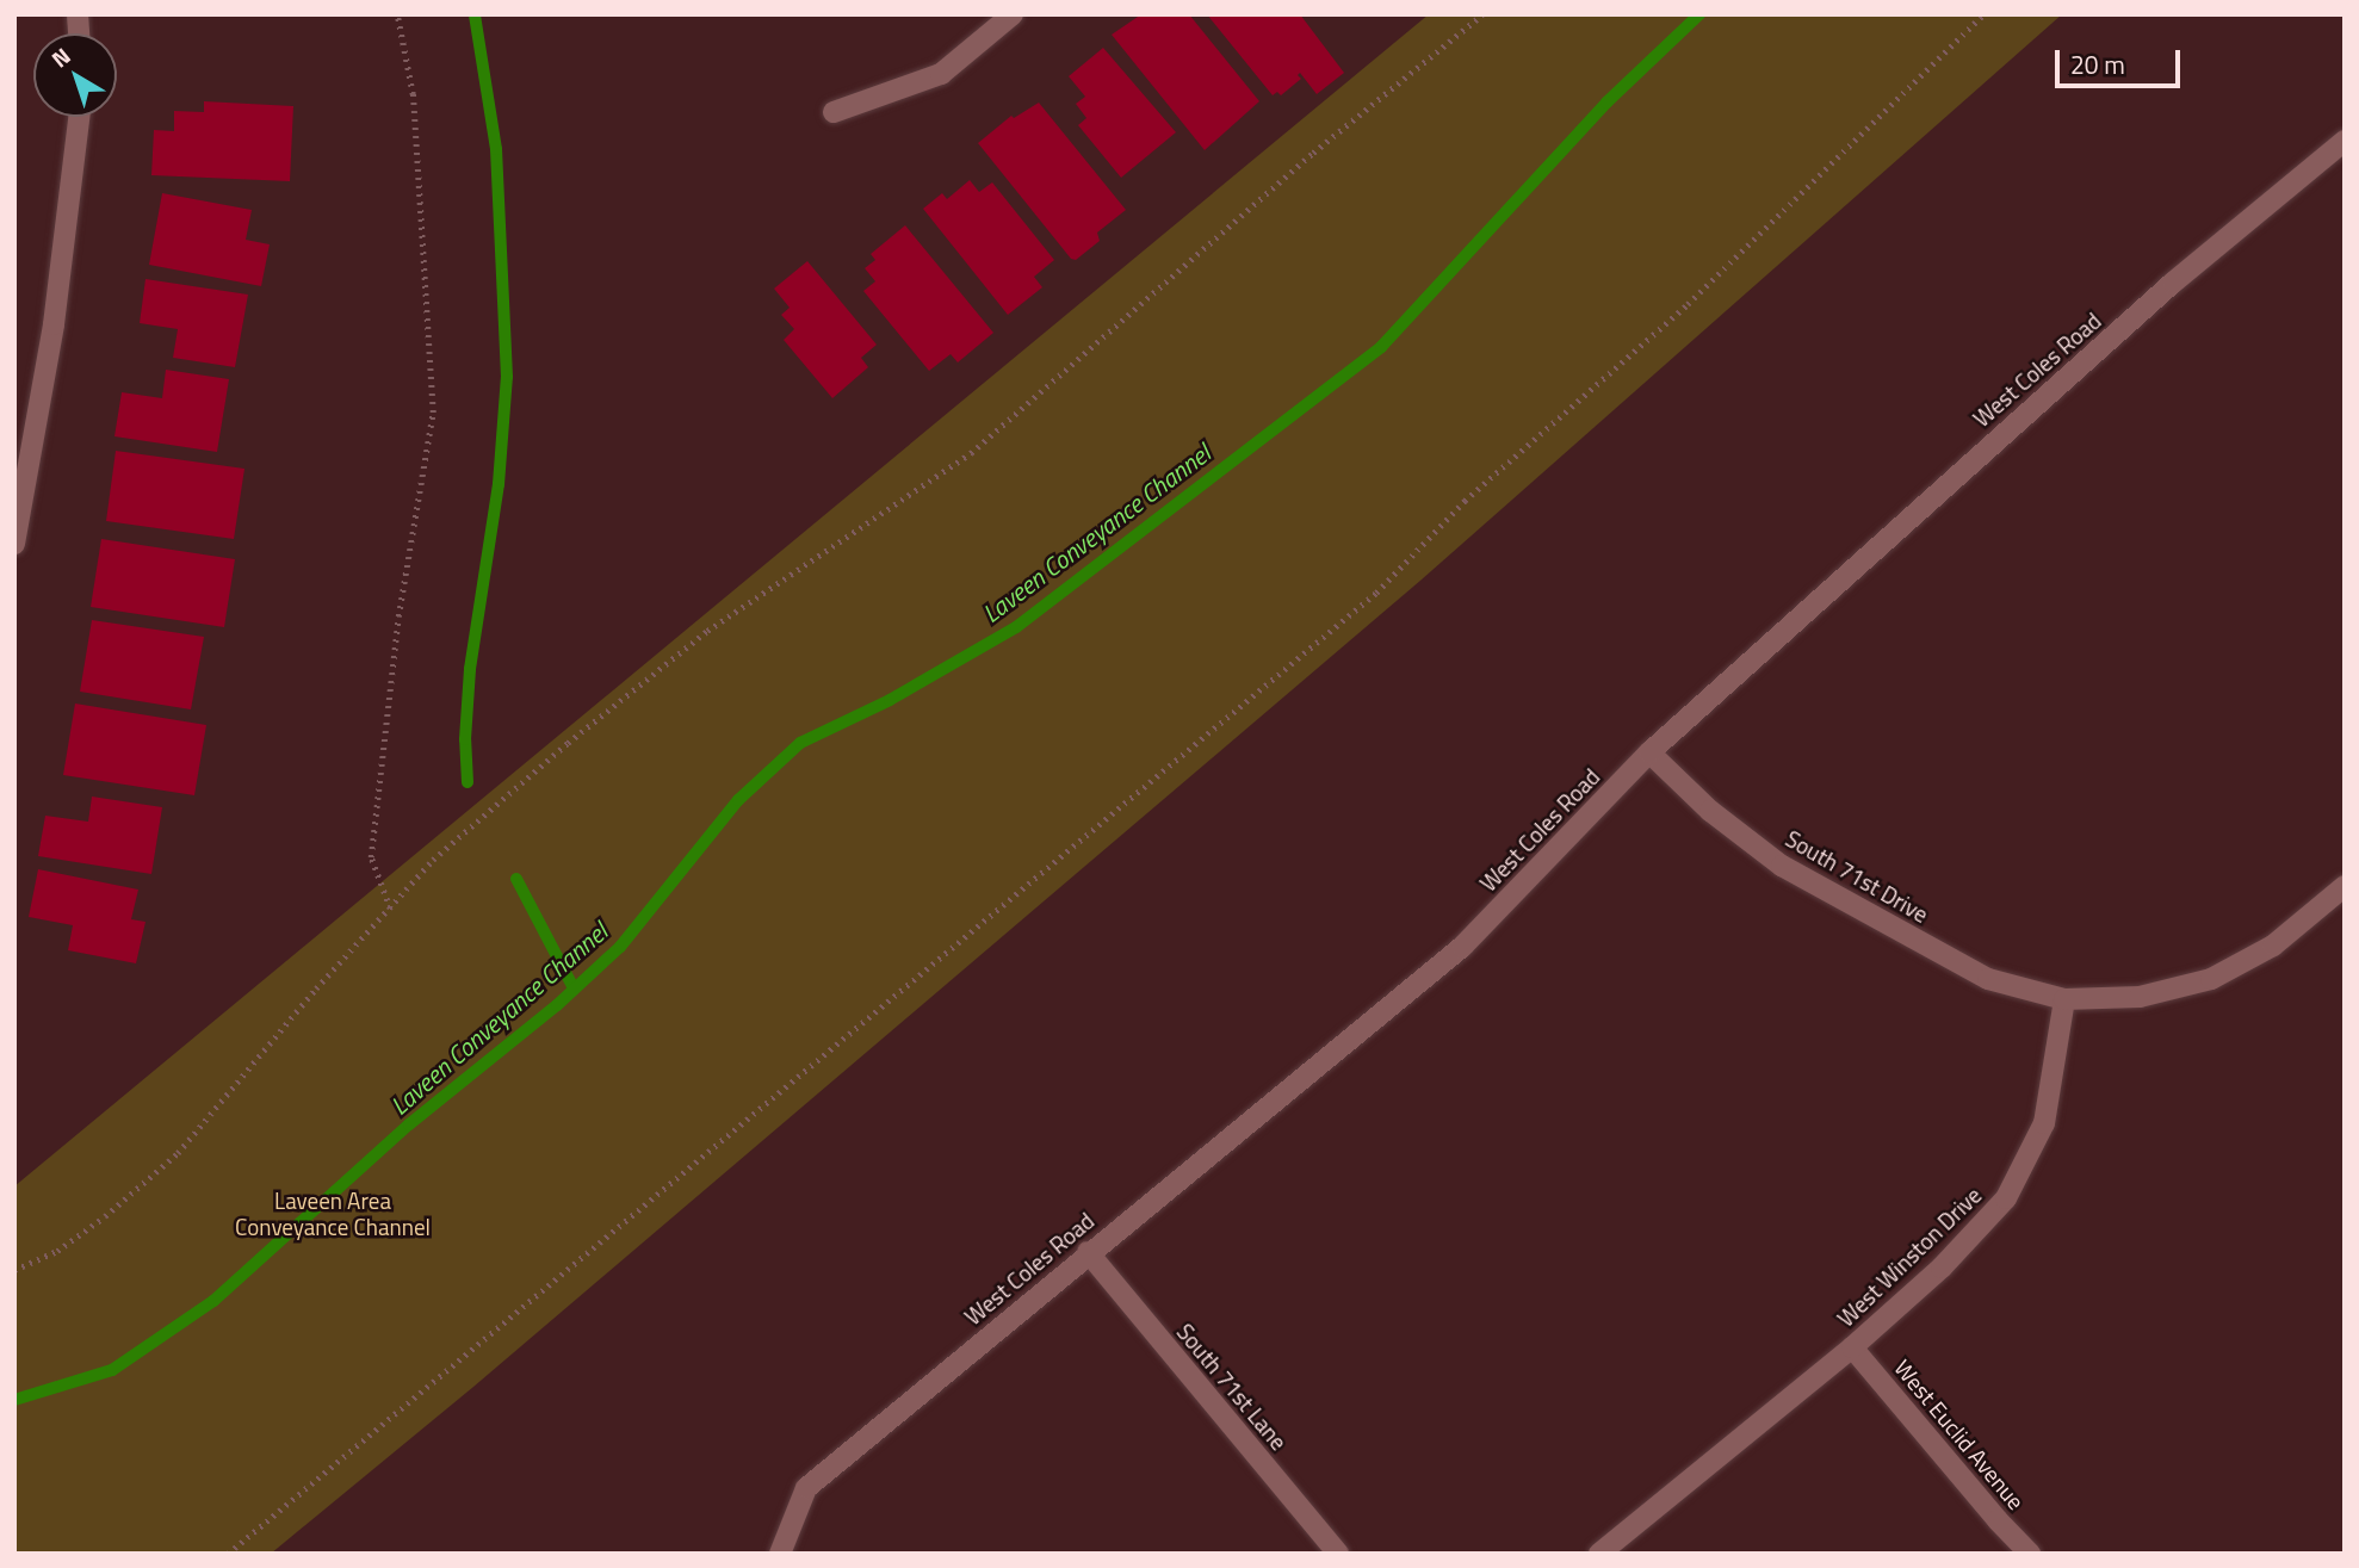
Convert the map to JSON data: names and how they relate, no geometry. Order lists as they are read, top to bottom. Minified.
{"streets":{"street":["West Coles Road","South 71st Drive","West Winston Drive","South 71st Lane","West Euclid Avenue"]},"crossings":[["West Coles Road","South 71st Drive"],["West Coles Road","South 71st Lane"],["South 71st Drive","West Winston Drive"],["West Winston Drive","West Euclid Avenue"]],"water":["Laveen Conveyance Channel"],"parks":["Laveen Area Conveyance Channel"],"scale_bar":"20 m","north":"top left"}
